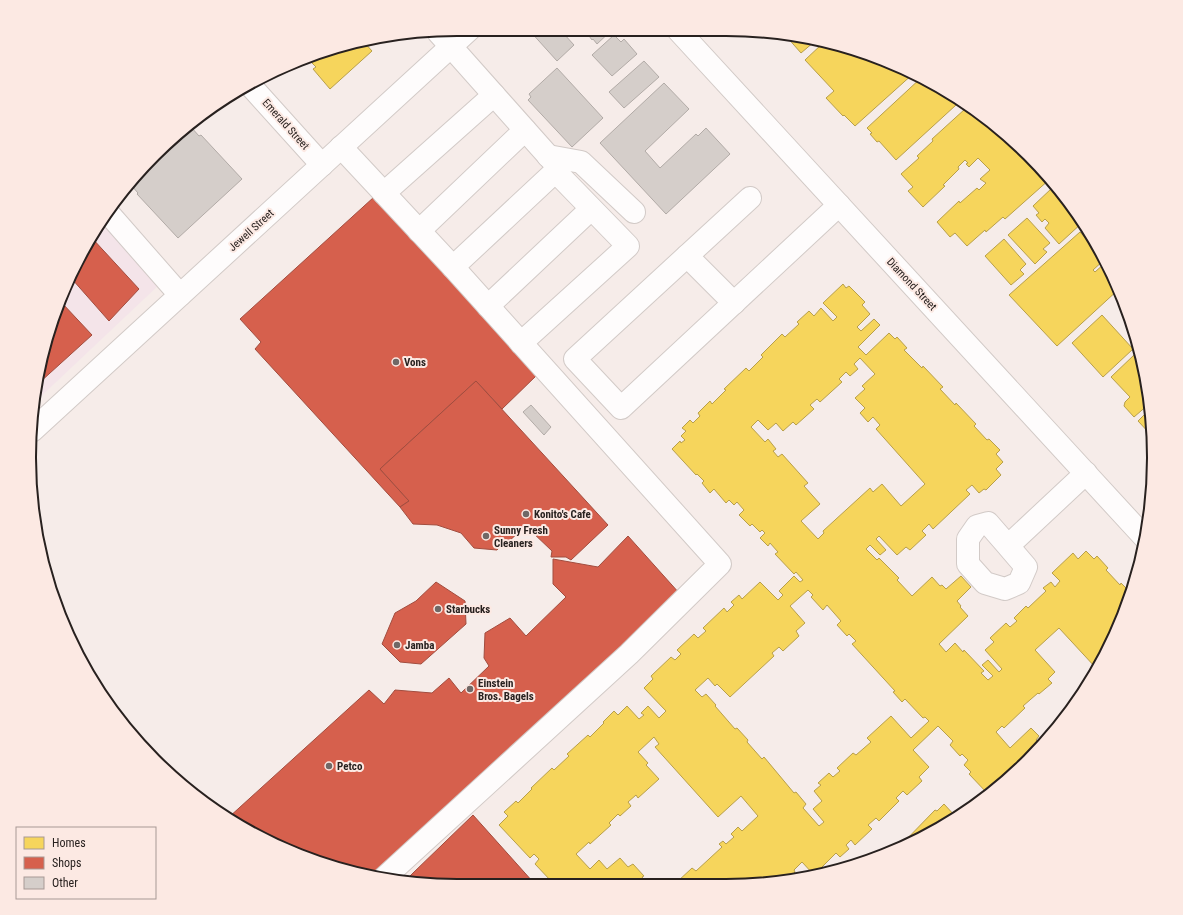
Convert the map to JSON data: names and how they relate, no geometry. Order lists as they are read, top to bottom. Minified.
{"streets":{"street":["Emerald Street","Jewell Street","Diamond Street"]},"crossings":[["Emerald Street","Jewell Street"]],"places":["Vons","Konito's Cafe","Sunny Fresh Cleaners","Starbucks","Jamba","Einstein Bros. Bagels","Petco"],"legend":["Homes","Shops","Other"]}
